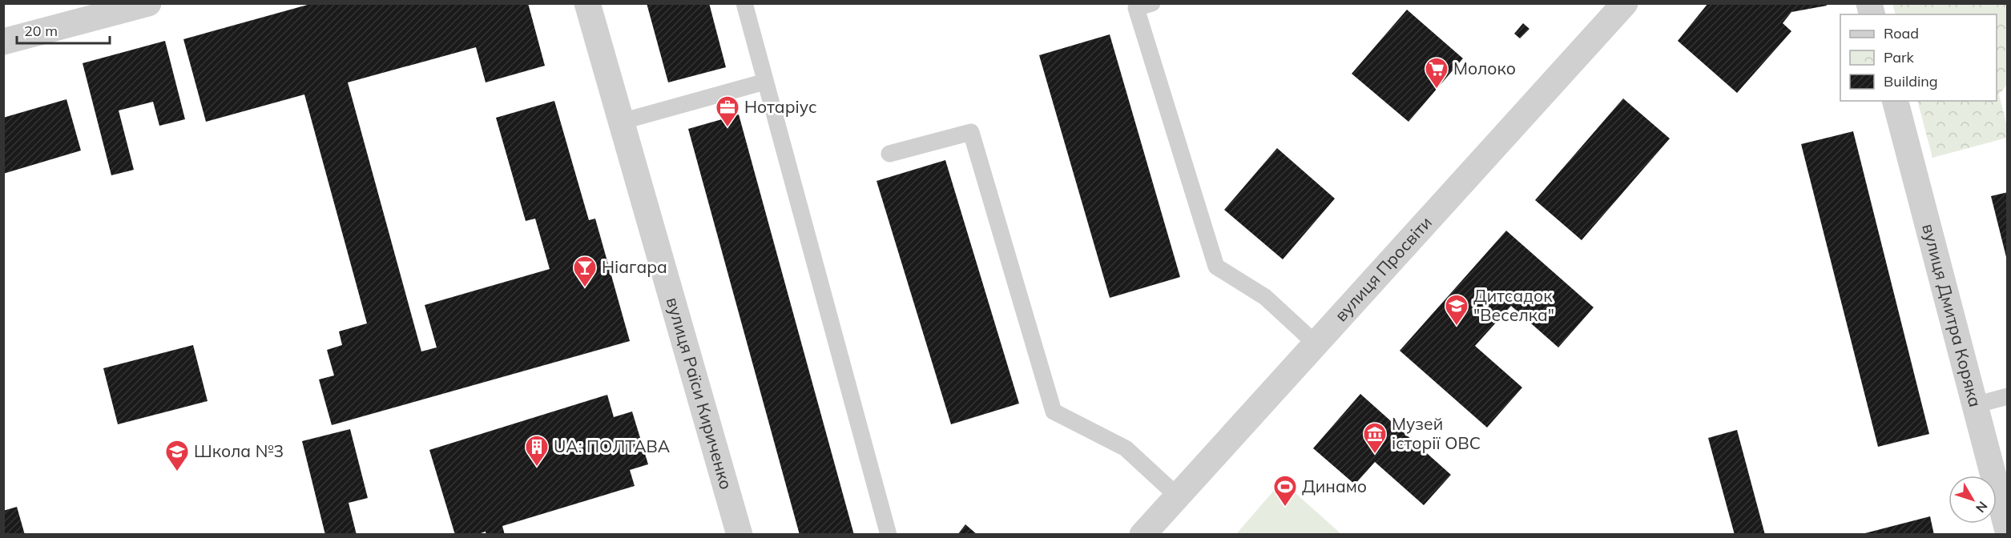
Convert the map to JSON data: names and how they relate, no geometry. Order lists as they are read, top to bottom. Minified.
{"streets":{"street":["вулиця Просвіти","вулиця Дмитра Коряка","вулиця Раїси Кириченко"]},"places":{"supermarket":["Молоко"],"office":["Нотаріус"],"bar":["Ніагара"],"school or university":["Дитсадок \"Веселка\"","Школа №3"],"museum":["Музей історії ОВС"],"building":["UA: ПОЛТАВА"],"sports":["Динамо"]},"legend":["Road","Park","Building"],"scale_bar":"20 m","north":"bottom right"}
